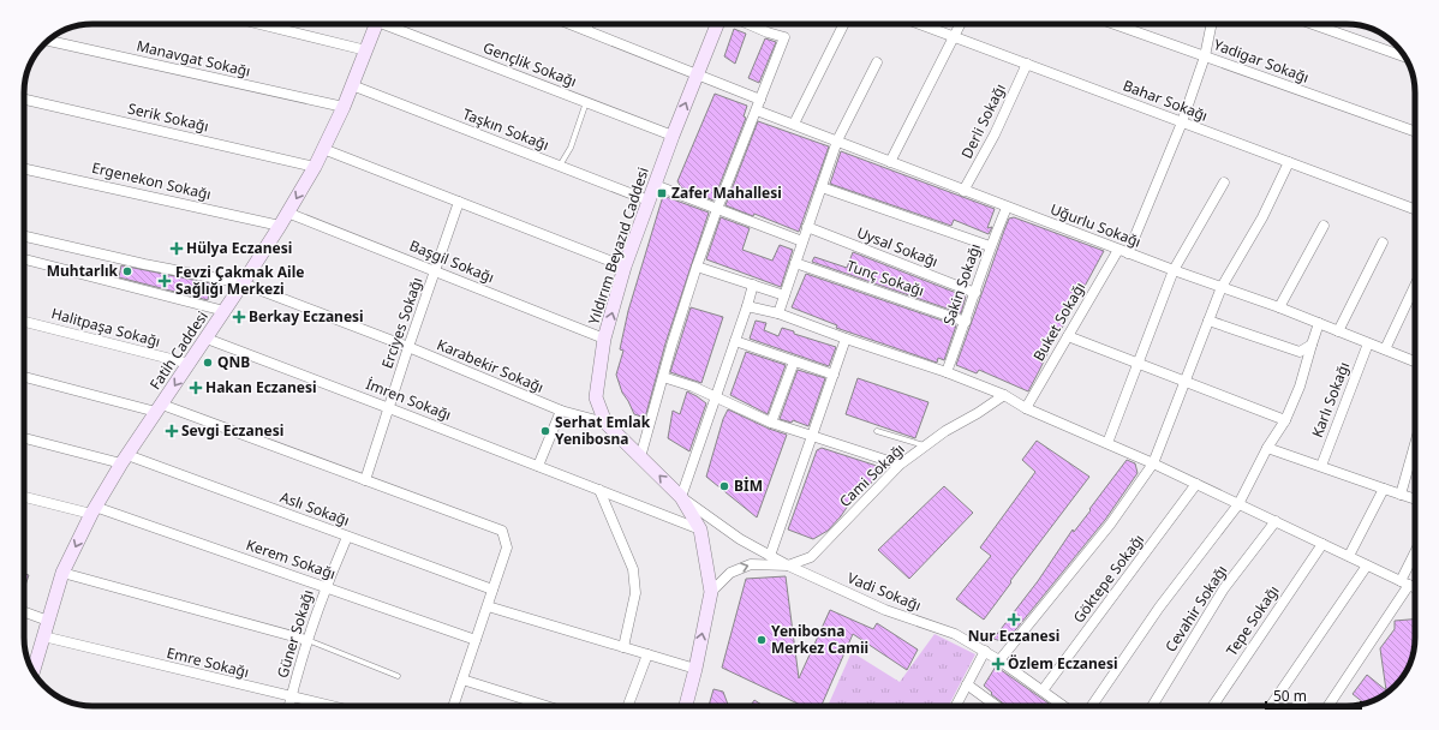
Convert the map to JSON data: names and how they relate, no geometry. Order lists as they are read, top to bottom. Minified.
{"streets":{"main road":["Yıldırım Beyazıd Caddesi","Fatih Caddesi"],"street":["Manavgat Sokağı","Yadigar Sokağı","Gençlik Sokağı","Bahar Sokağı","Serik Sokağı","Derli Sokağı","Taşkın Sokağı","Ergenekon Sokağı","Uğurlu Sokağı","Uysal Sokağı","Başgil Sokağı","Tunç Sokağı","Sakin Sokağı","Buket Sokağı","Erciyes Sokağı","Halitpaşa Sokağı","Karabekir Sokağı","İmren Sokağı","Karlı Sokağı","Cami Sokağı","Aslı Sokağı","Kerem Sokağı","Göktepe Sokağı","Vadi Sokağı","Cevahir Sokağı","Tepe Sokağı","Güner Sokağı","Emre Sokağı"]},"crossings":[["Manavgat Sokağı","Fatih Caddesi"],["Yadigar Sokağı","Buket Sokağı"],["Gençlik Sokağı","Yıldırım Beyazıd Caddesi"],["Bahar Sokağı","Derli Sokağı"],["Bahar Sokağı","Buket Sokağı"],["Serik Sokağı","Fatih Caddesi"],["Derli Sokağı","Uğurlu Sokağı"],["Taşkın Sokağı","Yıldırım Beyazıd Caddesi"],["Taşkın Sokağı","Fatih Caddesi"],["Ergenekon Sokağı","Fatih Caddesi"],["Uğurlu Sokağı","Yıldırım Beyazıd Caddesi"],["Uğurlu Sokağı","Sakin Sokağı"],["Uğurlu Sokağı","Buket Sokağı"],["Uğurlu Sokağı","Karlı Sokağı"],["Yıldırım Beyazıd Caddesi","Başgil Sokağı"],["Yıldırım Beyazıd Caddesi","Karabekir Sokağı"],["Yıldırım Beyazıd Caddesi","İmren Sokağı"],["Yıldırım Beyazıd Caddesi","Vadi Sokağı"],["Uysal Sokağı","Sakin Sokağı"],["Başgil Sokağı","Erciyes Sokağı"],["Başgil Sokağı","Fatih Caddesi"],["Tunç Sokağı","Sakin Sokağı"],["Erciyes Sokağı","Karabekir Sokağı"],["Erciyes Sokağı","İmren Sokağı"],["Halitpaşa Sokağı","Fatih Caddesi"],["Fatih Caddesi","Karabekir Sokağı"],["Fatih Caddesi","İmren Sokağı"],["Fatih Caddesi","Aslı Sokağı"],["Fatih Caddesi","Kerem Sokağı"],["Fatih Caddesi","Emre Sokağı"],["Cami Sokağı","Vadi Sokağı"],["Aslı Sokağı","Güner Sokağı"],["Kerem Sokağı","Güner Sokağı"],["Göktepe Sokağı","Vadi Sokağı"],["Güner Sokağı","Emre Sokağı"]],"places":{"transit":["Zafer Mahallesi"],"health":["Hülya Eczanesi","Fevzi Çakmak Aile Sağlığı Merkezi","Berkay Eczanesi","Hakan Eczanesi","Sevgi Eczanesi","Nur Eczanesi","Özlem Eczanesi"],"other":["Muhtarlık","QNB","Serhat Emlak Yenibosna","BİM","Yenibosna Merkez Camii"]},"scale_bar":"50 m"}
